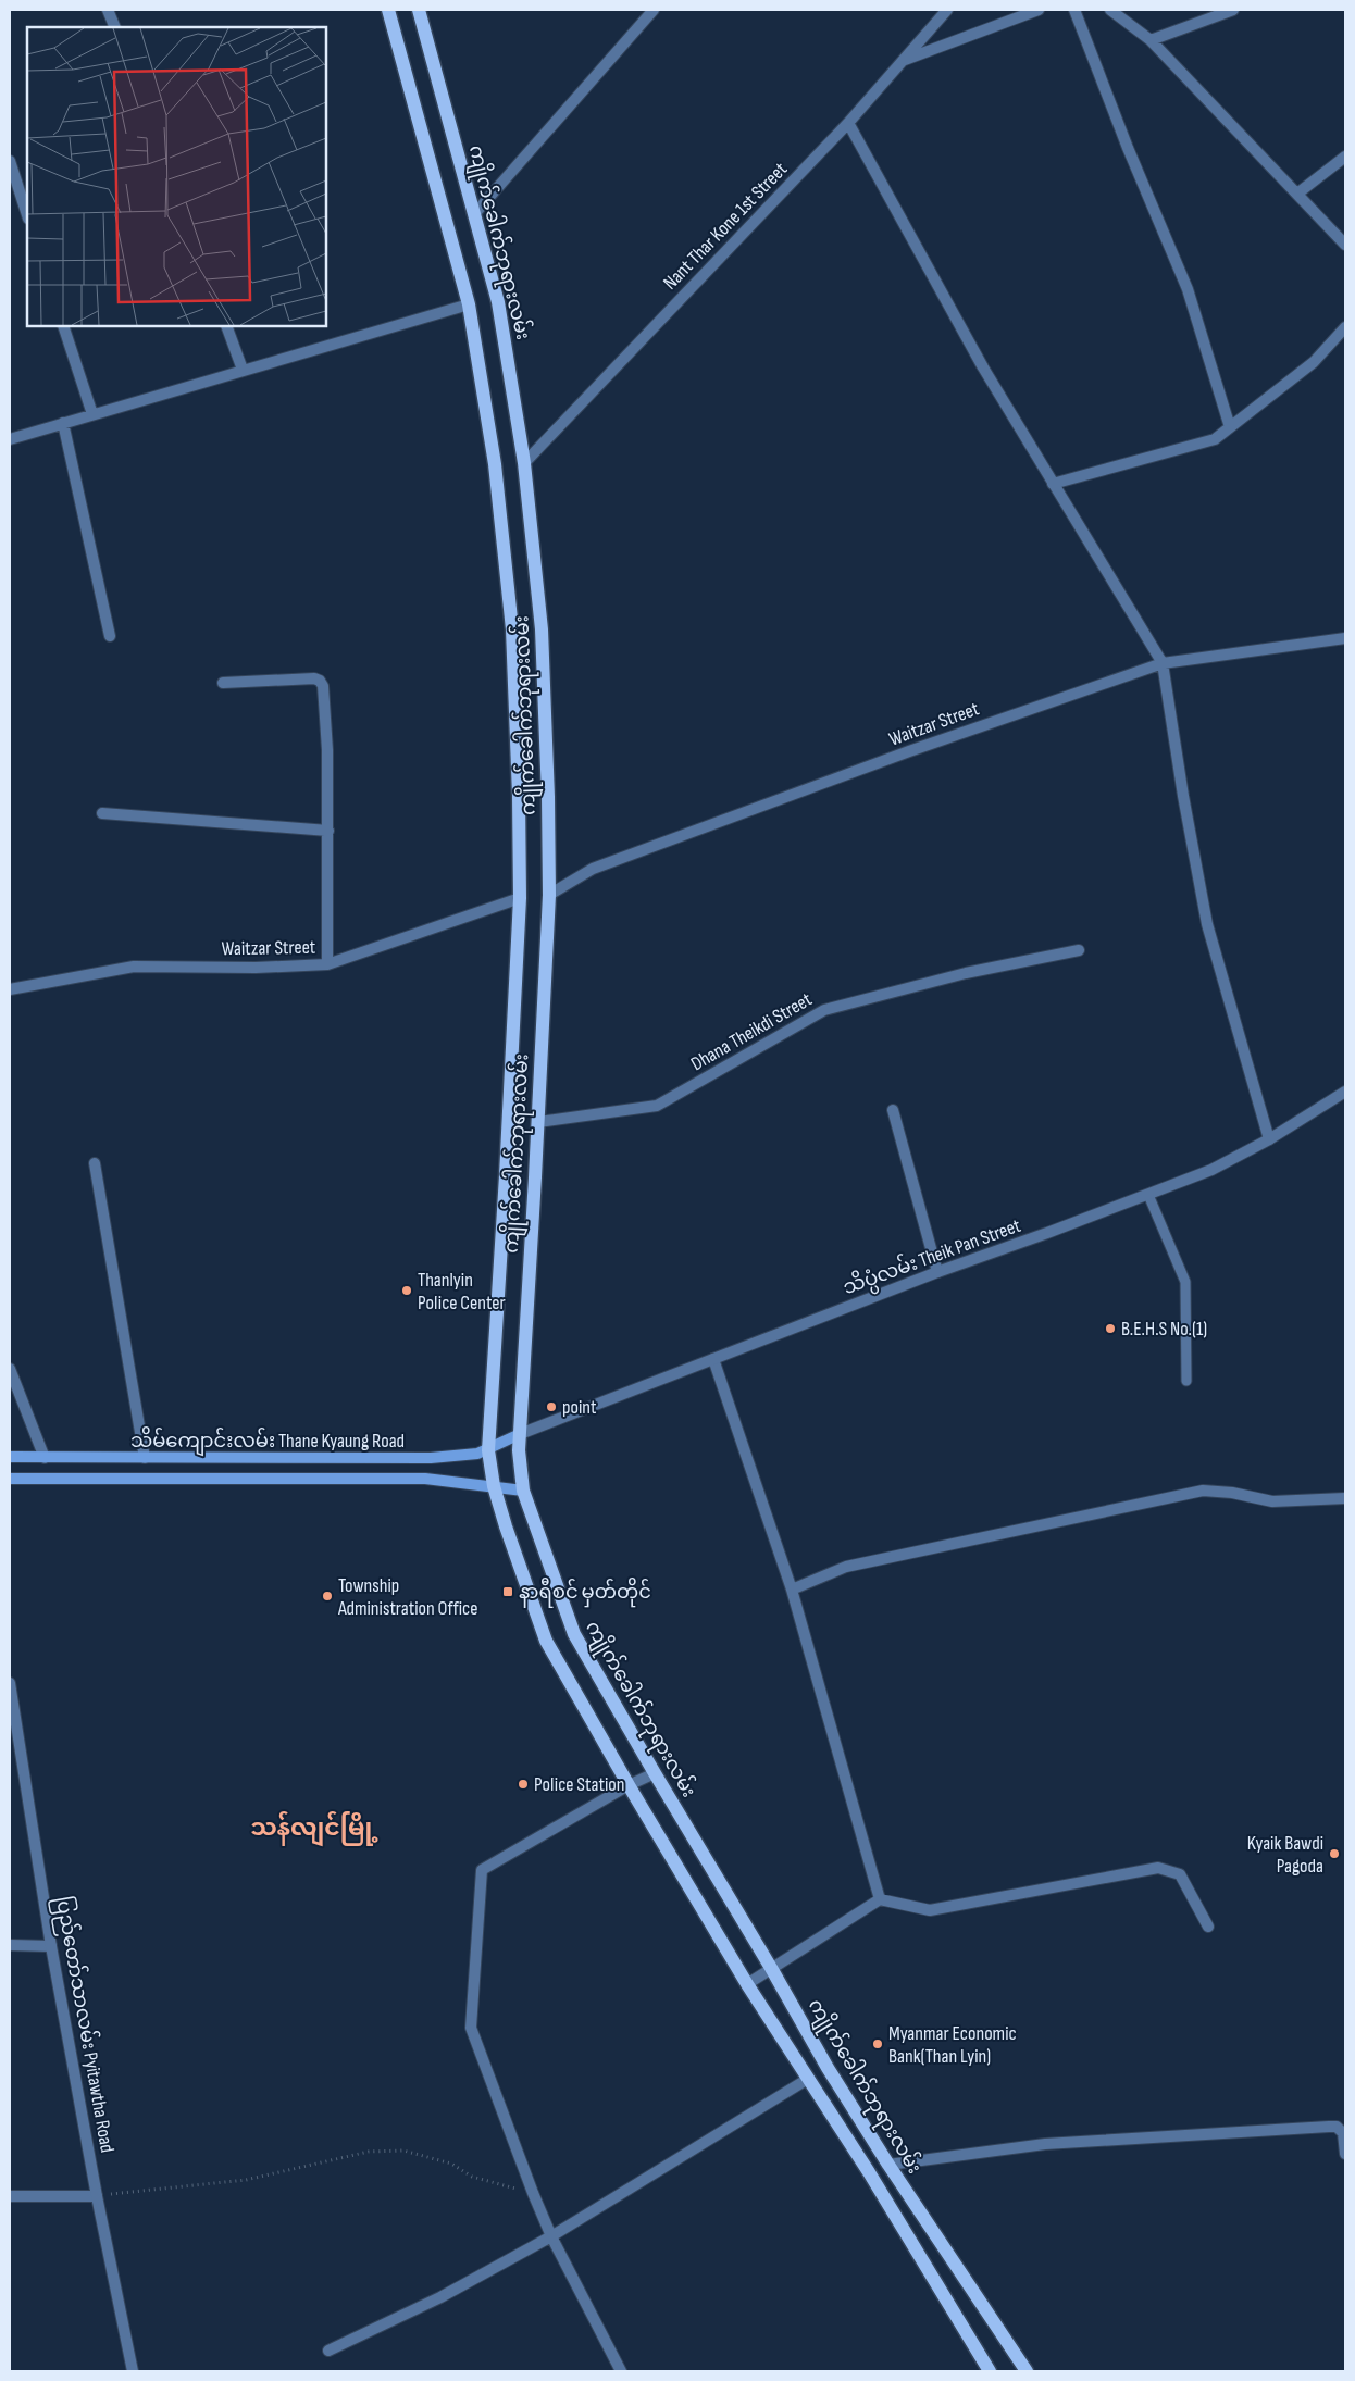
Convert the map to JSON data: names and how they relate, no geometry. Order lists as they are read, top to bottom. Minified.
{"streets":{"main road":["ကျိုက်ခေါက်ဘုရားလမ်း","သိမ်ကျောင်းလမ်း Thane Kyaung Road"],"street":["Nant Thar Kone 1st Street","Waitzar Street","Dhana Theikdi Street","သိပ္ပံလမ်း Theik Pan Street","ပြည်တော်သာလမ်း Pyitawtha Road"]},"crossings":[["Nant Thar Kone 1st Street","ကျိုက်ခေါက်ဘုရားလမ်း"],["ကျိုက်ခေါက်ဘုရားလမ်း","Waitzar Street"],["ကျိုက်ခေါက်ဘုရားလမ်း","Dhana Theikdi Street"],["ကျိုက်ခေါက်ဘုရားလမ်း","သိပ္ပံလမ်း Theik Pan Street"],["ကျိုက်ခေါက်ဘုရားလမ်း","သိမ်ကျောင်းလမ်း Thane Kyaung Road"],["သိပ္ပံလမ်း Theik Pan Street","သိမ်ကျောင်းလမ်း Thane Kyaung Road"]],"districts":["သန်လျင်မြို့"],"places":{"other":["Thanlyin Police Center","B.E.H.S No.(1)","point","Township Administration Office","Police Station","Kyaik Bawdi Pagoda","Myanmar Economic Bank(Than Lyin)"],"transit":["နာရီစင် မှတ်တိုင်"]}}
